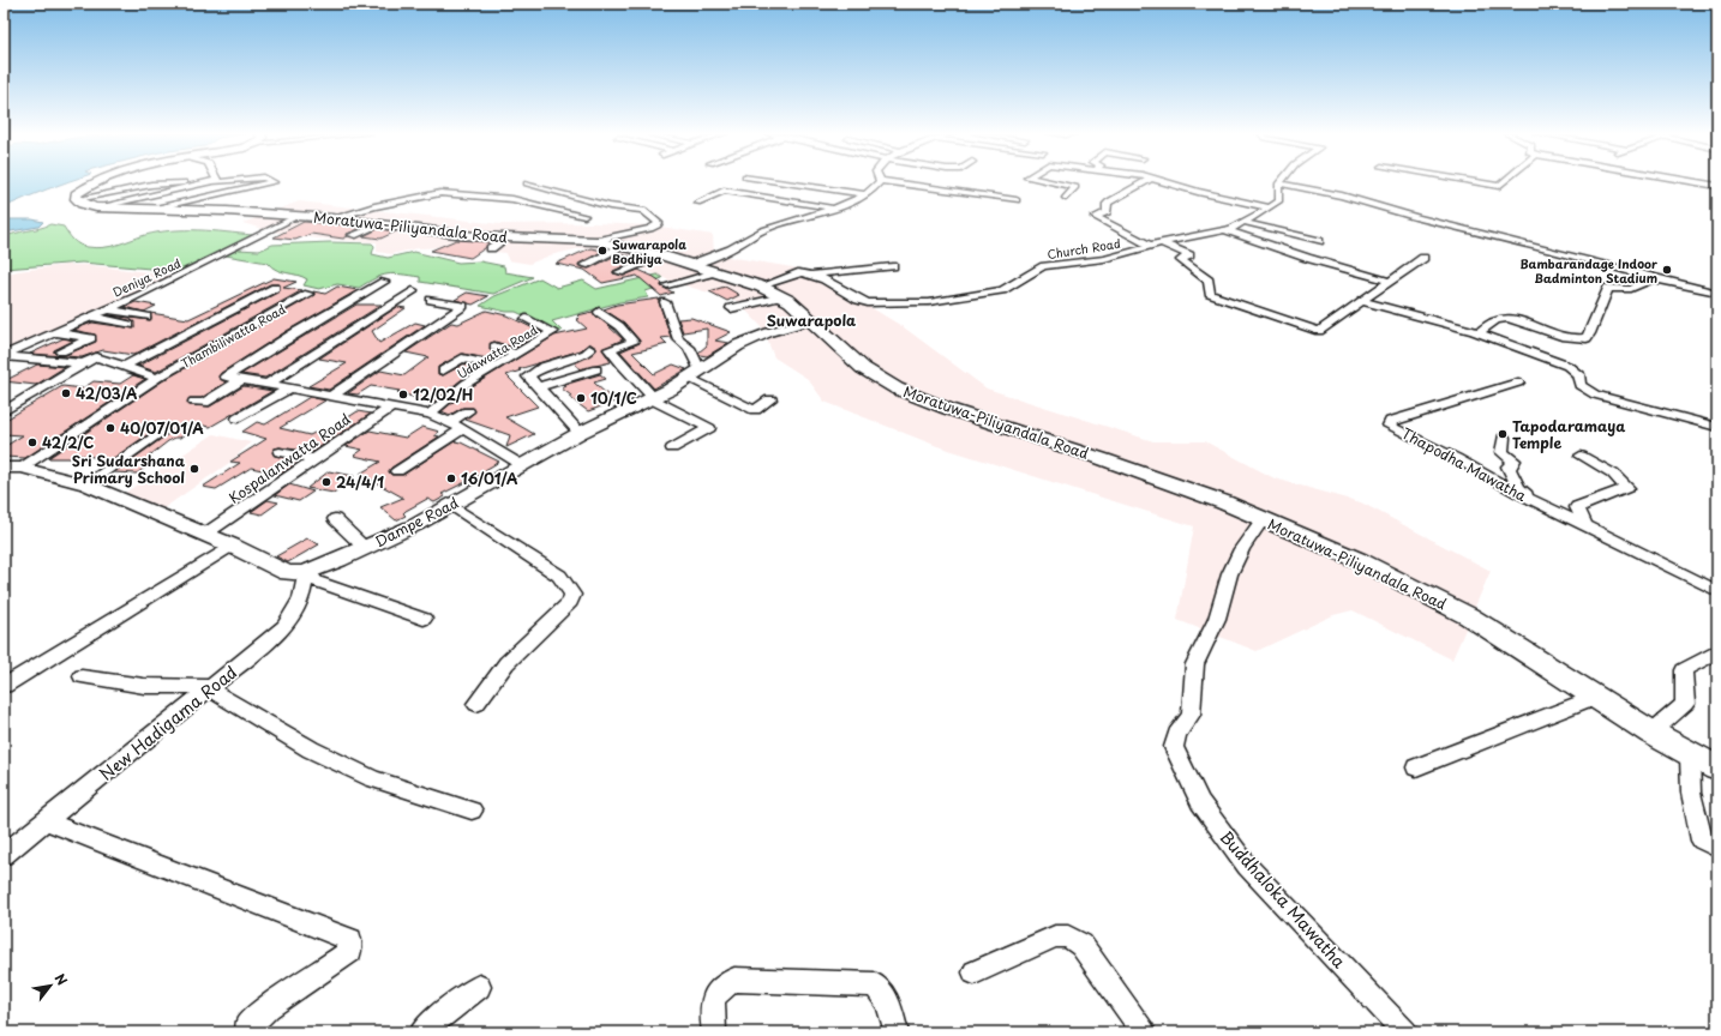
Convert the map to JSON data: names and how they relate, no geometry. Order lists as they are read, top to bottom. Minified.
{"streets":{"main road":["Moratuwa-Piliyandala Road"],"street":["Church Road","Deniya Road","Thambiliwatta Road","Udawatta Road","Kospalanwatta Road","Thapodha Mawatha","Dampe Road","New Hadigama Road","Buddhaloka Mawatha"]},"crossings":[["Moratuwa-Piliyandala Road","Deniya Road"],["Moratuwa-Piliyandala Road","Dampe Road"],["Moratuwa-Piliyandala Road","Buddhaloka Mawatha"],["Udawatta Road","Kospalanwatta Road"],["Kospalanwatta Road","Dampe Road"],["Dampe Road","New Hadigama Road"]],"districts":["Suwarapola"],"places":["Suwarapola Bodhiya","Bambarandage Indoor Badminton Stadium","42/03/A","12/02/H","10/1/C","40/07/01/A","Tapodaramaya Temple","42/2/C","Sri Sudarshana Primary School","16/01/A","24/4/1"],"north":"top right"}
